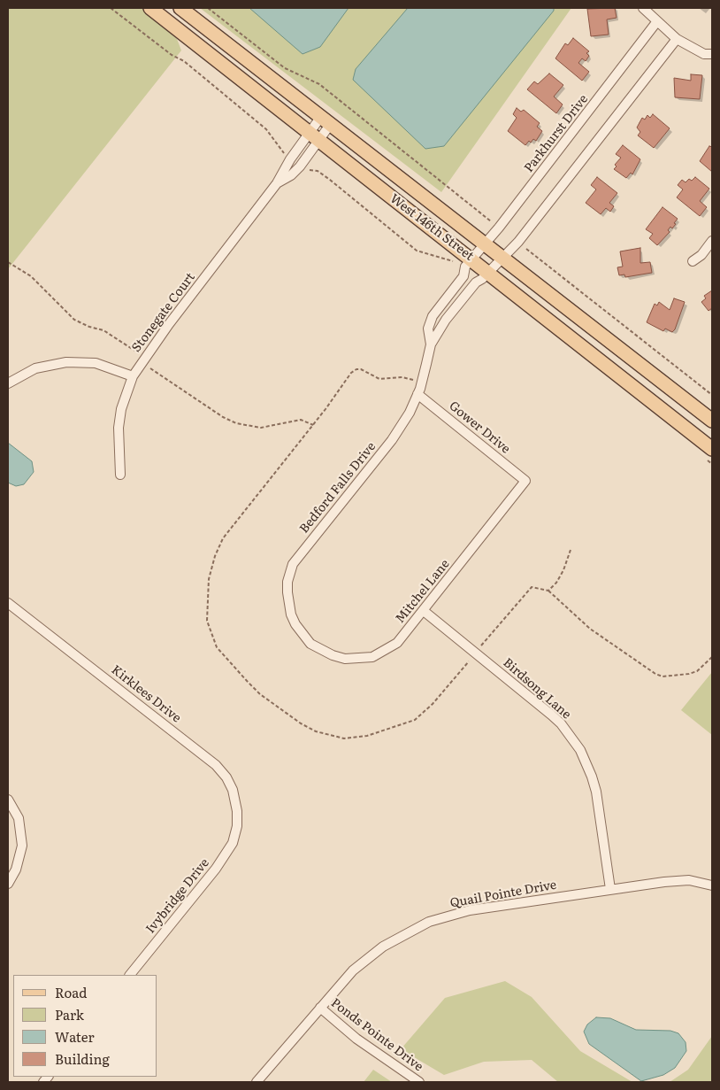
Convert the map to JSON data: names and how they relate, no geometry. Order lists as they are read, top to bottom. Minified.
{"streets":{"main road":["West 146th Street"],"street":["Parkhurst Drive","Stonegate Court","Gower Drive","Bedford Falls Drive","Mitchel Lane","Birdsong Lane","Kirklees Drive","Quail Pointe Drive","Ivybridge Drive","Ponds Pointe Drive"]},"crossings":[["Parkhurst Drive","West 146th Street"],["Parkhurst Drive","Bedford Falls Drive"],["West 146th Street","Stonegate Court"],["West 146th Street","Bedford Falls Drive"],["Gower Drive","Bedford Falls Drive"],["Gower Drive","Mitchel Lane"],["Bedford Falls Drive","Mitchel Lane"],["Mitchel Lane","Birdsong Lane"],["Birdsong Lane","Quail Pointe Drive"],["Kirklees Drive","Ivybridge Drive"],["Quail Pointe Drive","Ponds Pointe Drive"]],"legend":["Road","Park","Water","Building"]}
